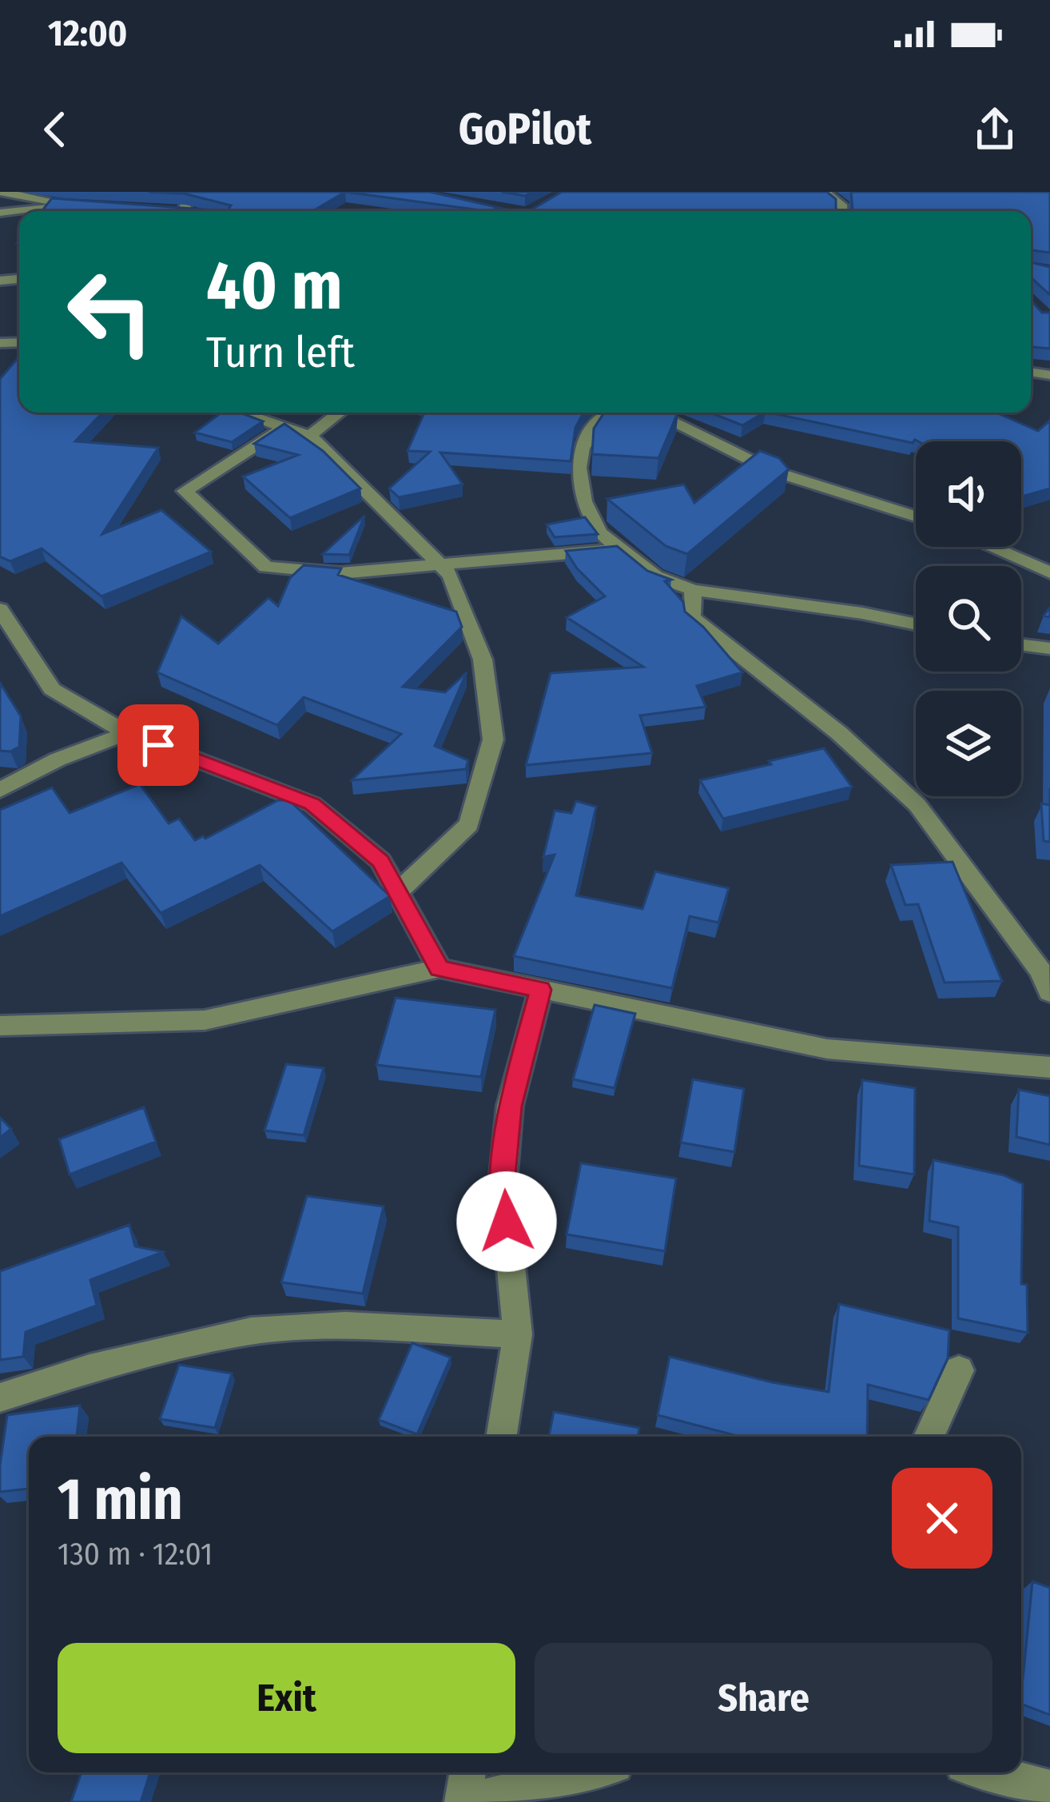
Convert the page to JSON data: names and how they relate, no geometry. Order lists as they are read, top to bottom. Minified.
{"page":{"status":"12:00","header":"GoPilot","turn":["40 m","Turn left"],"heading":["1 min","130 m · 12:01"],"buttons":["Exit","Share"]}}
